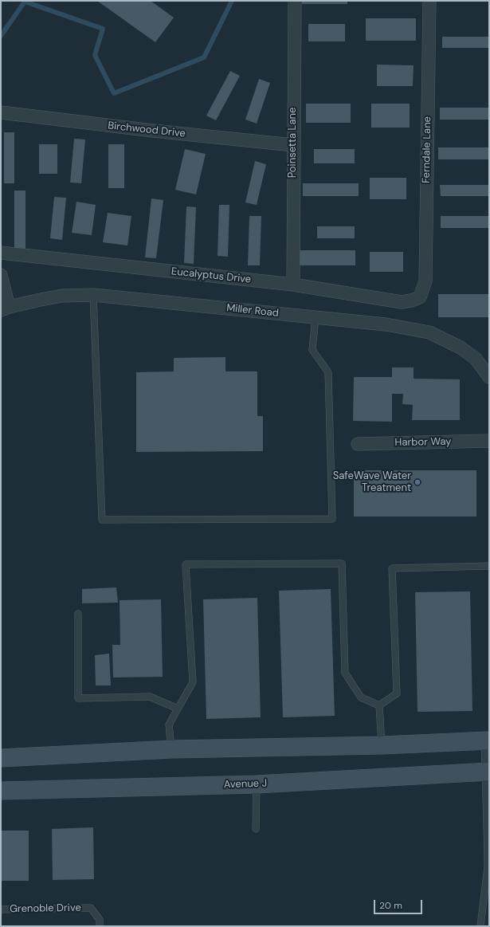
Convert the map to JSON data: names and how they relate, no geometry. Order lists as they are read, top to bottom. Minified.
{"streets":{"street":["Birchwood Drive","Poinsetta Lane","Ferndale Lane","Eucalyptus Drive","Miller Road","Harbor Way","Avenue J"],"lane":["Grenoble Drive"]},"crossings":[["Birchwood Drive","Poinsetta Lane"],["Poinsetta Lane","Eucalyptus Drive"],["Ferndale Lane","Eucalyptus Drive"]],"places":["SafeWave Water Treatment"],"scale_bar":"20 m"}
